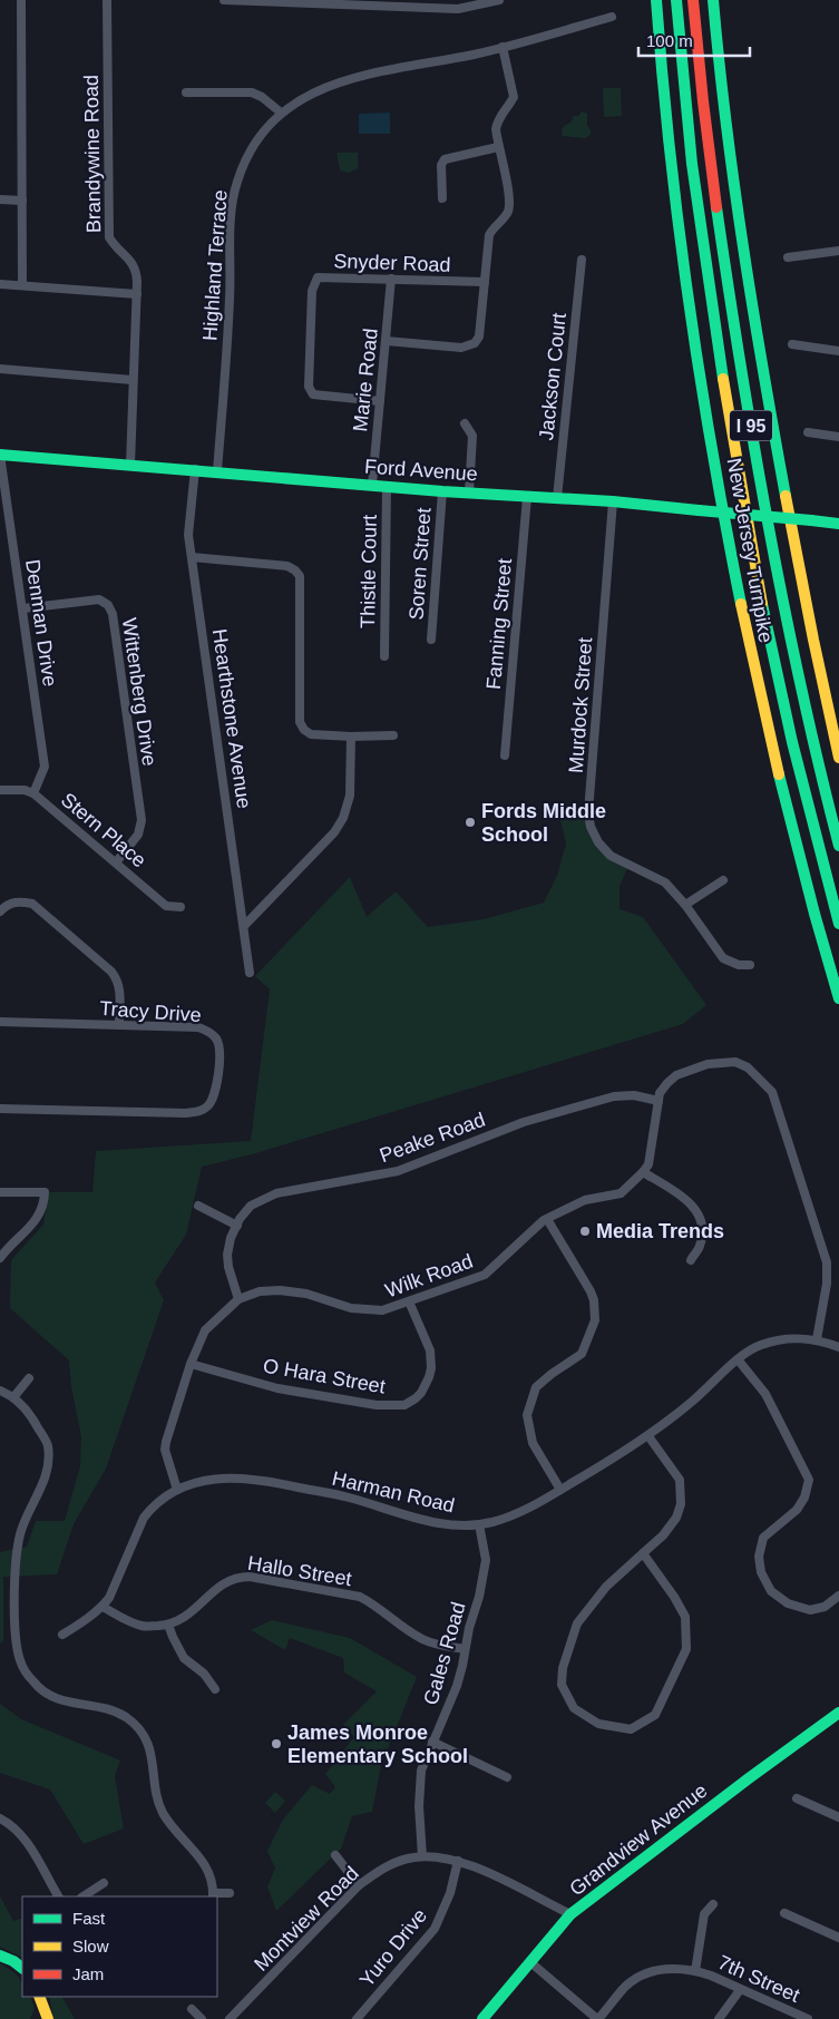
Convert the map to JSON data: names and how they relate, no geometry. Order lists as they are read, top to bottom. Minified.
{"streets":{"main road":["I 95","Ford Avenue","New Jersey Turnpike","Grandview Avenue"],"street":["Brandywine Road","Snyder Road","Highland Terrace","Jackson Court","Marie Road","Soren Street","Thistle Court","Denman Drive","Fanning Street","Wittenberg Drive","Murdock Street","Hearthstone Avenue","Stern Place","Tracy Drive","Peake Road","Wilk Road","O Hara Street","Harman Road","Hallo Street","Gales Road","Montview Road","Yuro Drive","7th Street"]},"crossings":[["Brandywine Road","Ford Avenue"],["Snyder Road","Marie Road"],["Highland Terrace","Ford Avenue"],["Jackson Court","Ford Avenue"],["Marie Road","Ford Avenue"],["Ford Avenue","Soren Street"],["Ford Avenue","Thistle Court"],["Ford Avenue","Denman Drive"],["Ford Avenue","Fanning Street"],["Ford Avenue","Murdock Street"],["Ford Avenue","Hearthstone Avenue"],["Denman Drive","Wittenberg Drive"],["Denman Drive","Stern Place"],["Wittenberg Drive","Stern Place"],["Peake Road","Wilk Road"],["Wilk Road","O Hara Street"],["Wilk Road","Harman Road"],["Harman Road","Hallo Street"],["Harman Road","Gales Road"],["Hallo Street","Gales Road"],["Gales Road","Montview Road"],["Grandview Avenue","Montview Road"],["Montview Road","Yuro Drive"]],"places":["Fords Middle School","Media Trends","James Monroe Elementary School"],"legend":["Fast","Slow","Jam"],"scale_bar":"100 m"}
